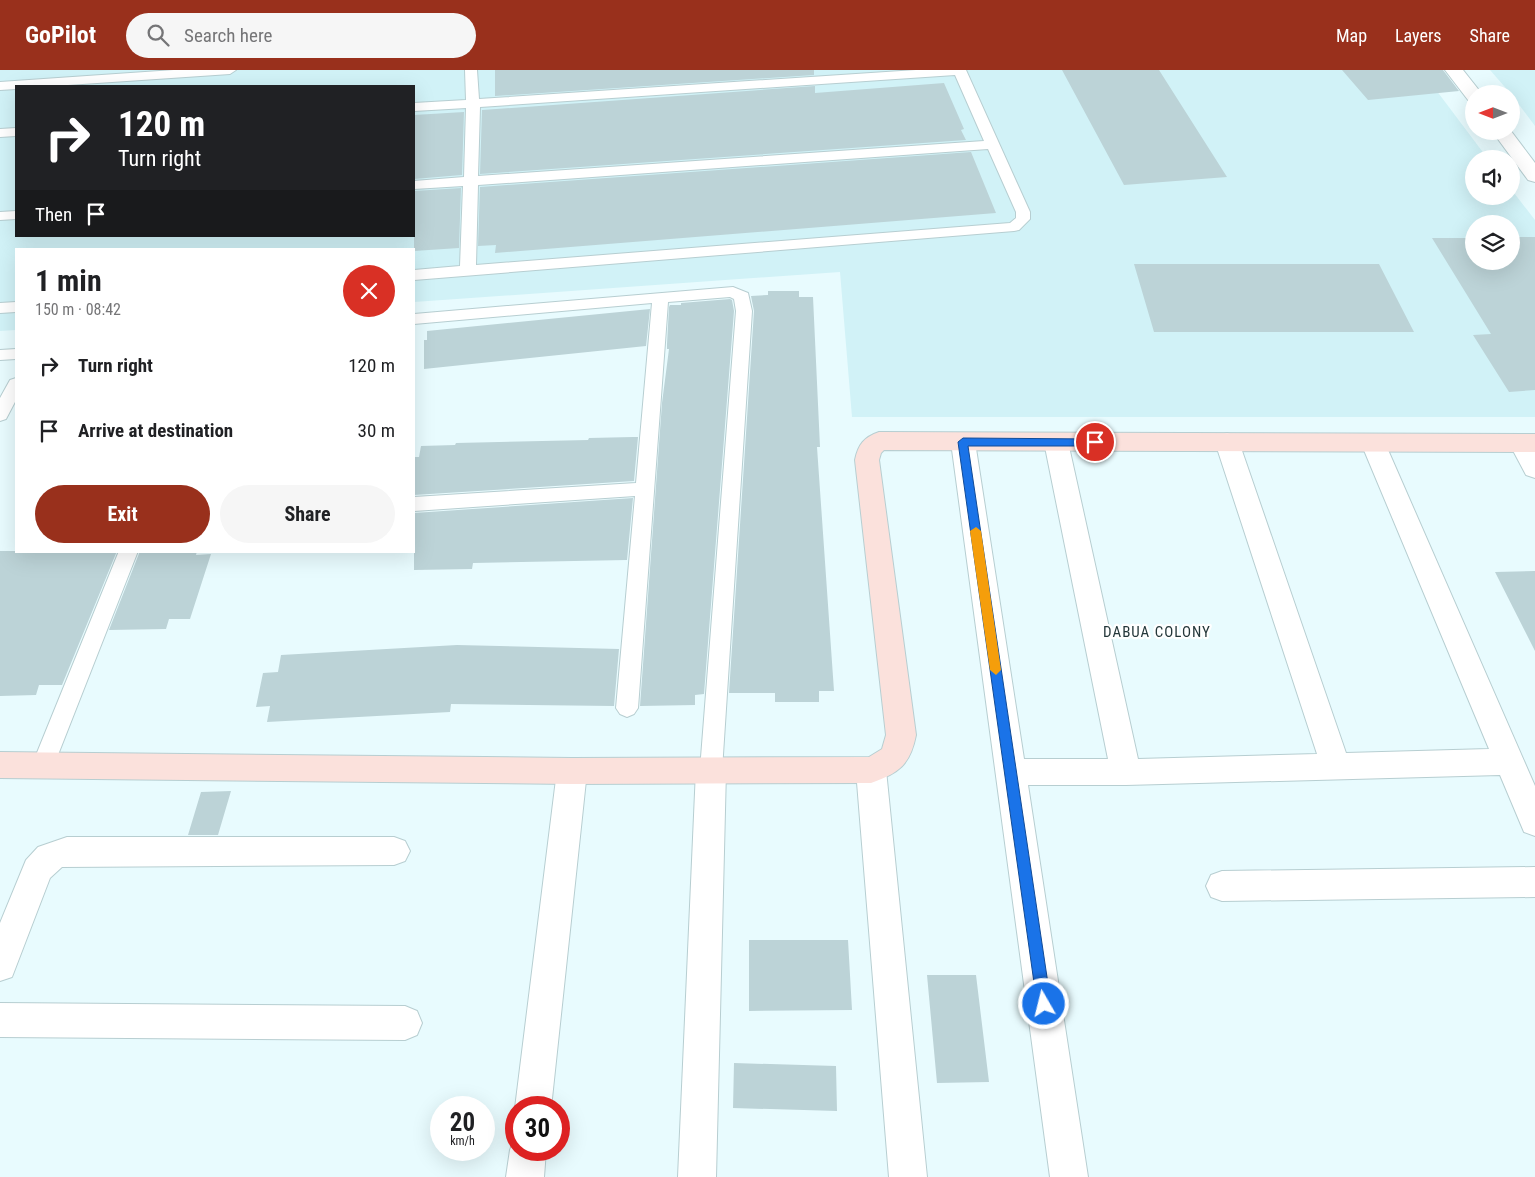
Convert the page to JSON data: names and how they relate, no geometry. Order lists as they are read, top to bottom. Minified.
{"districts":["DABUA COLONY"],"north":"left","page":{"header":"GoPilot","search":"Search here","nav":["Map","Layers","Share"],"turn":["120 m","Turn right"],"then":"Then","heading":["1 min","150 m · 08:42"],"list":[{"name":"Turn right","value":"120 m"},{"name":"Arrive at destination","value":"30 m"}],"buttons":["Exit","Share"],"speed":"20 km/h","limit":"30"}}
